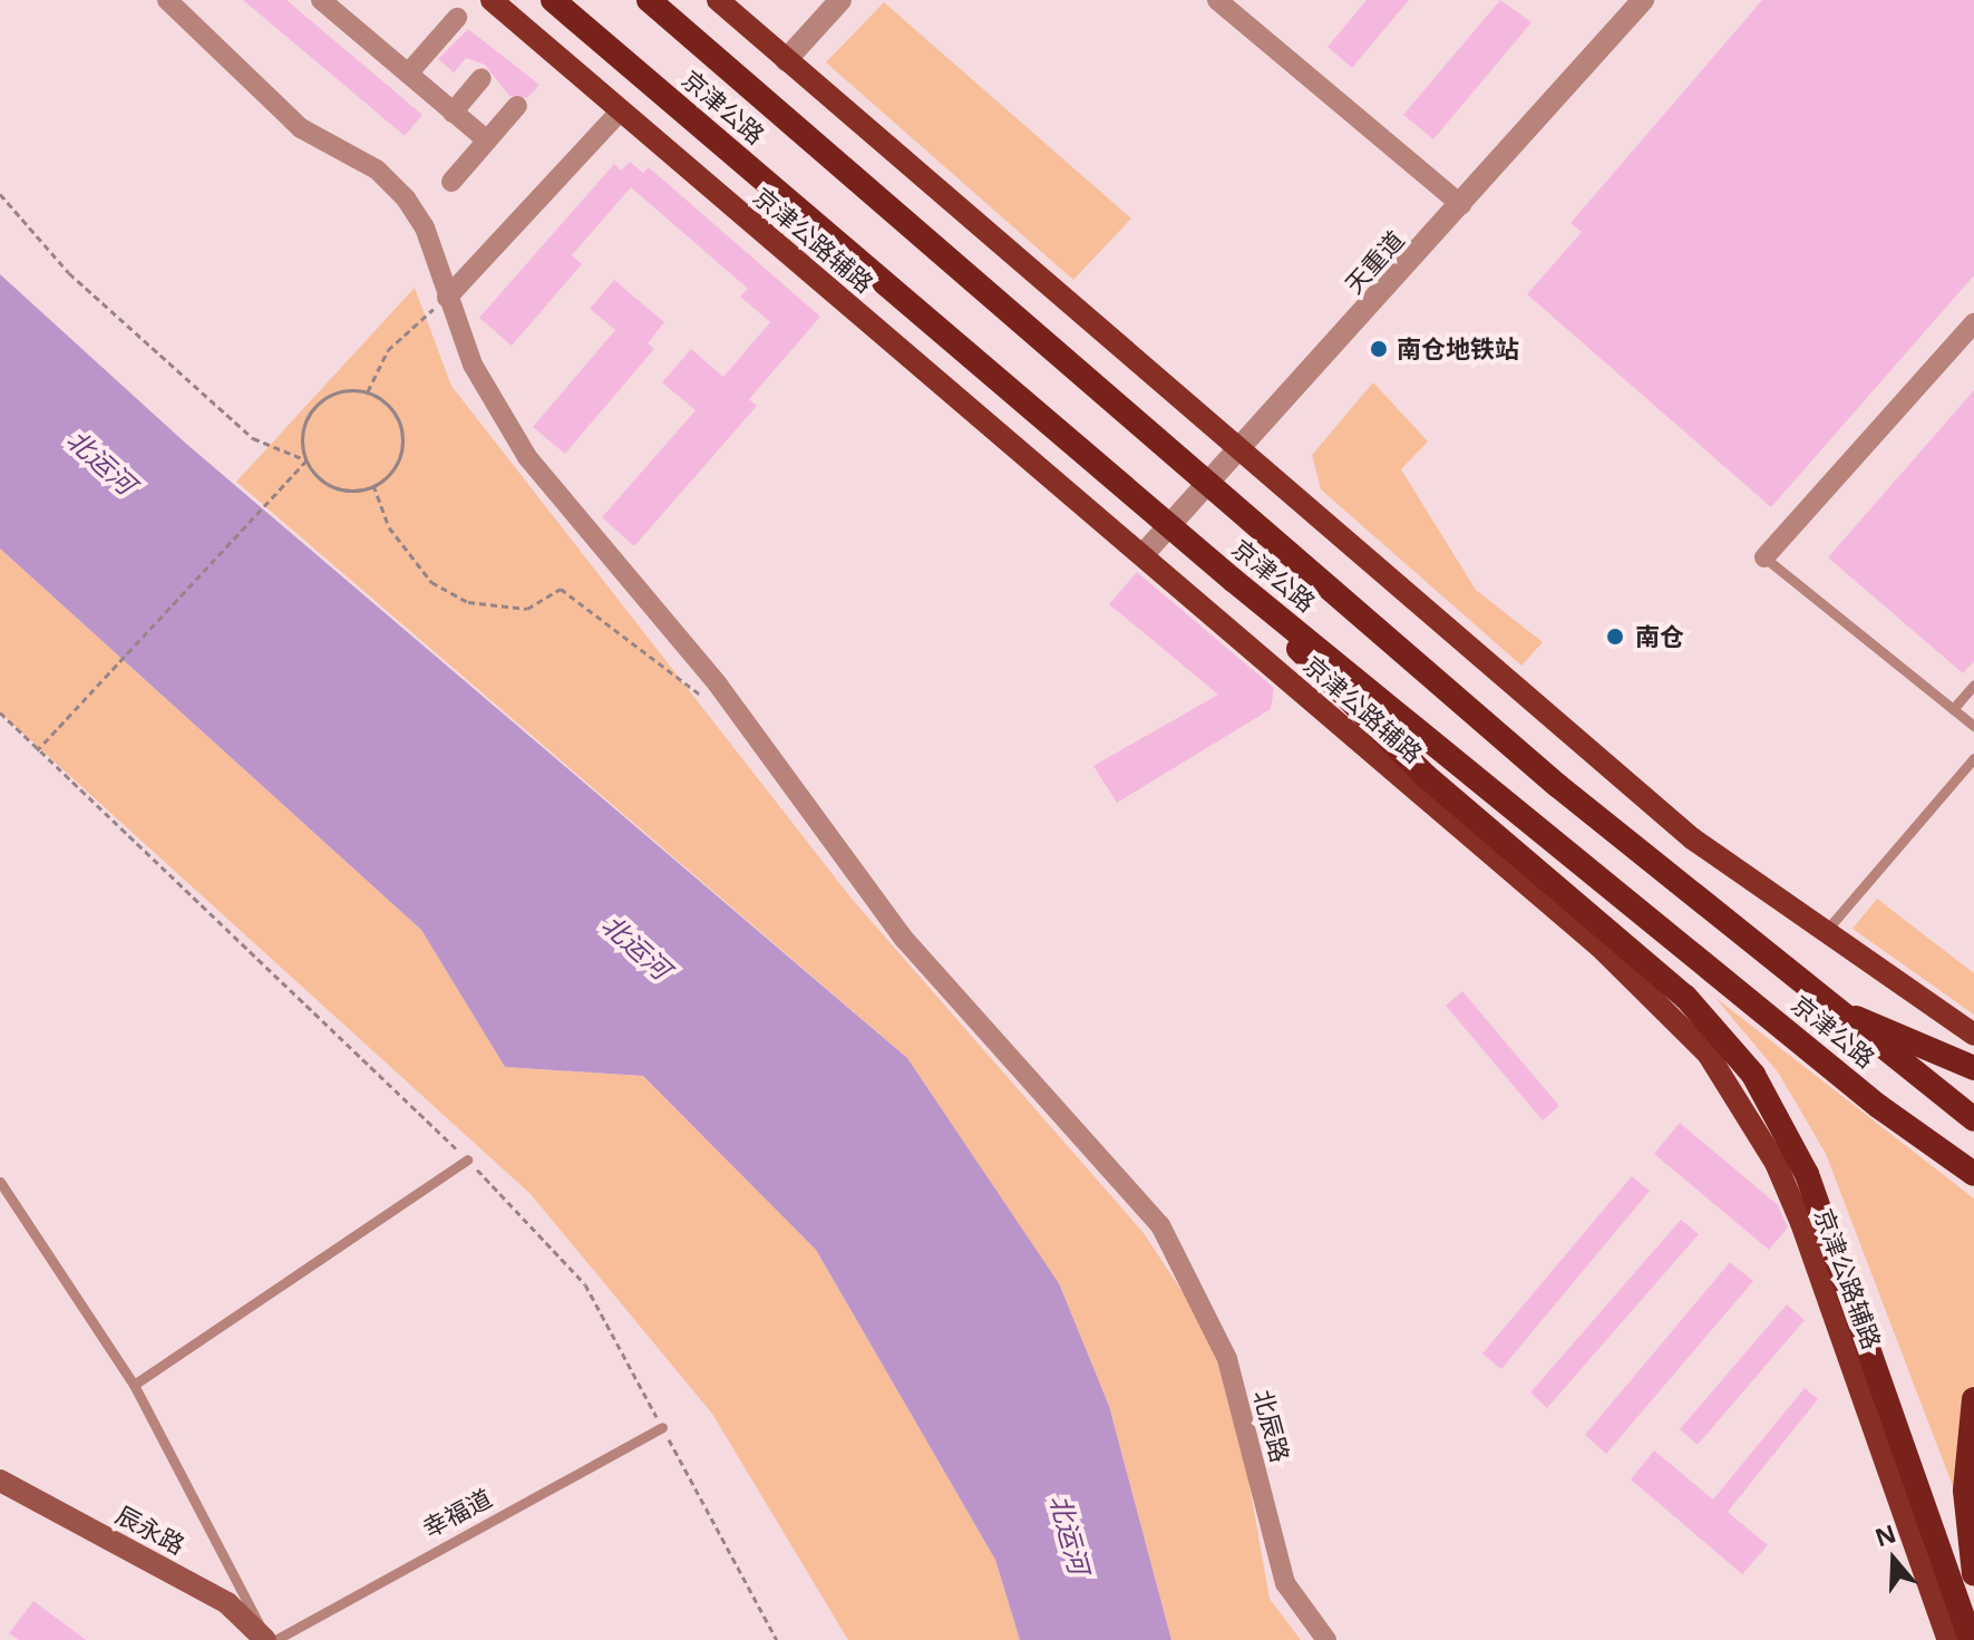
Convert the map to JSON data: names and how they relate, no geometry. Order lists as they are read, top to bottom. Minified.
{"streets":{"highway":["京津公路"],"main road":["京津公路辅路","辰永路"],"street":["天重道","北辰路"],"lane":["幸福道"]},"crossings":[["京津公路","天重道"],["京津公路辅路","天重道"],["幸福道","辰永路"]],"water":["北运河"],"places":["南仓地铁站","南仓"],"north":"top"}
